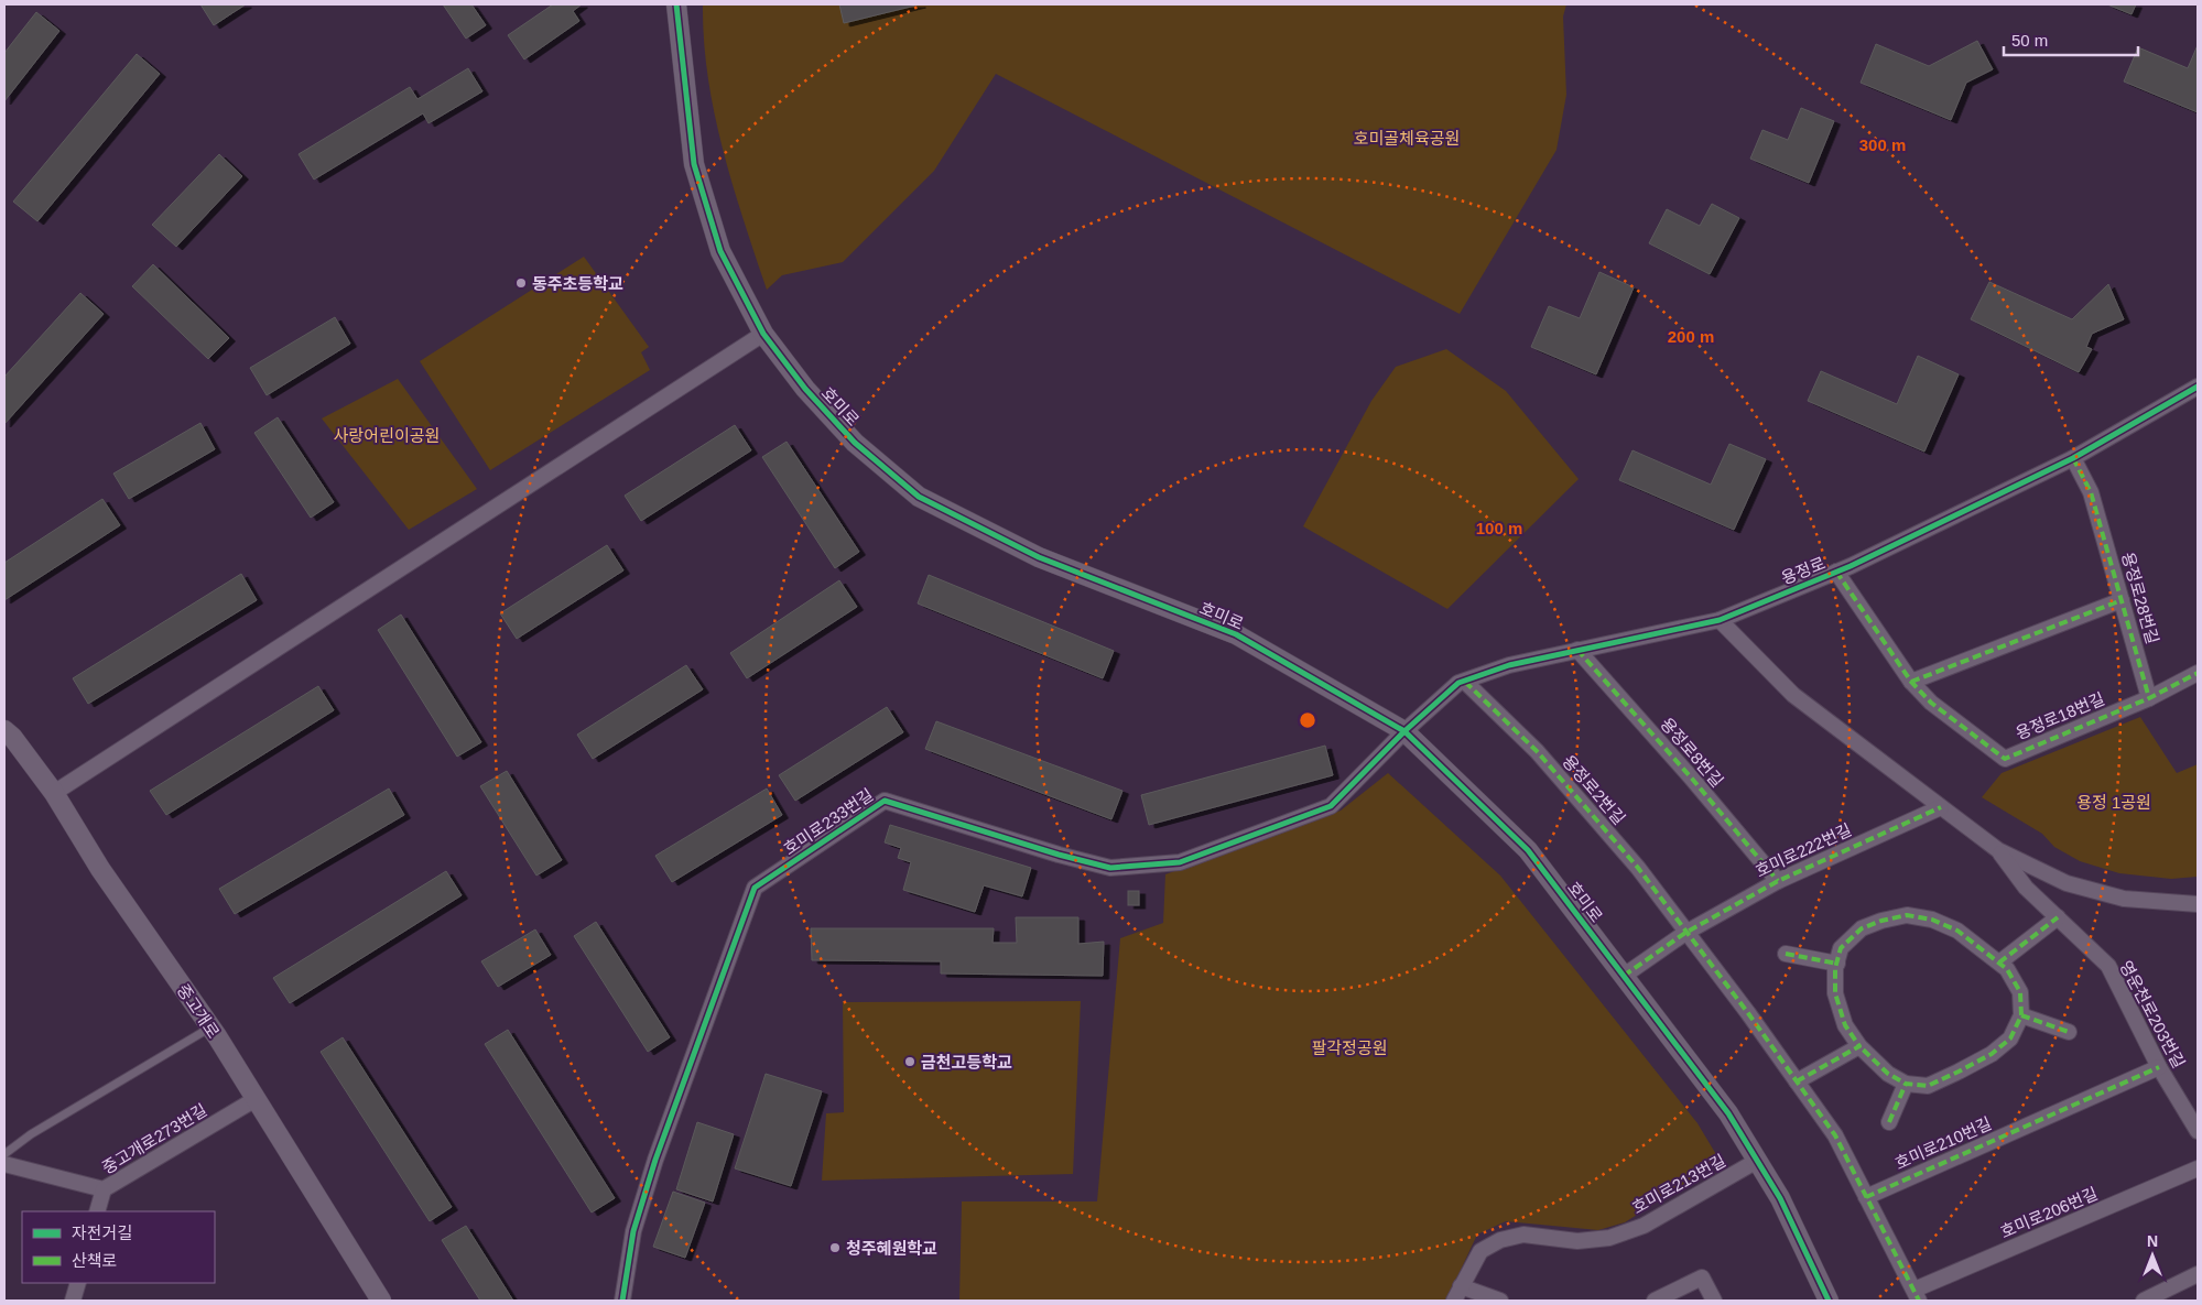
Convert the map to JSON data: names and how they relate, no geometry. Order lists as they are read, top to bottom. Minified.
{"streets":{"street":["호미로","용정로","용정로28번길","용정로18번길","용정로8번길","용정로2번길","호미로233번길","호미로222번길","중고개로","영운천로203번길","중고개로273번길","호미로210번길","호미로213번길","호미로206번길"]},"crossings":[["호미로","용정로"],["호미로","호미로233번길"],["호미로","호미로222번길"],["호미로","호미로213번길"],["용정로","용정로28번길"],["용정로","용정로18번길"],["용정로","용정로8번길"],["용정로","용정로2번길"],["용정로","호미로233번길"],["용정로28번길","용정로18번길"],["용정로8번길","호미로222번길"],["용정로2번길","호미로222번길"],["중고개로","중고개로273번길"],["영운천로203번길","호미로210번길"]],"parks":["호미골체육공원","사랑어린이공원","용정 1공원","팔각정공원"],"places":["동주초등학교","금천고등학교","청주혜원학교"],"legend":["자전거길","산책로"],"scale_bar":"50 m","north":"top","rings":["300 m","200 m","100 m"]}
